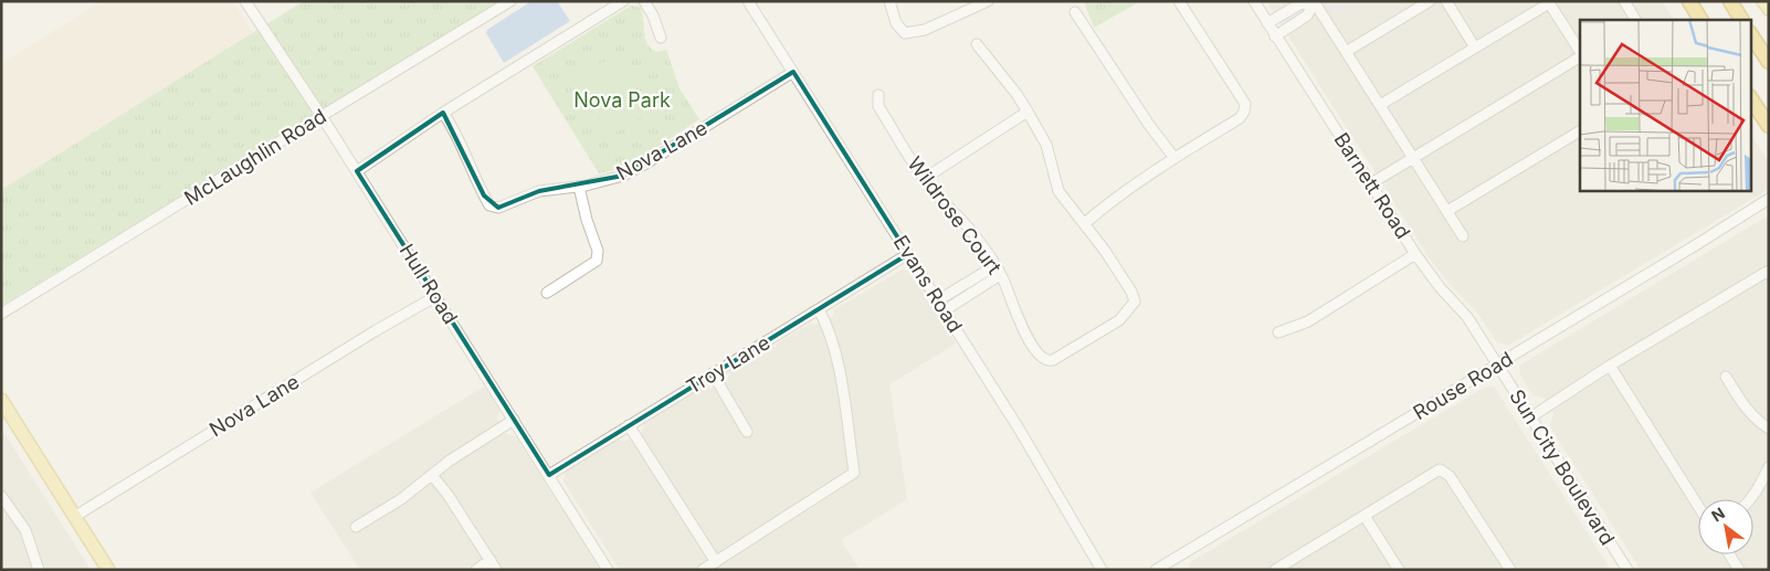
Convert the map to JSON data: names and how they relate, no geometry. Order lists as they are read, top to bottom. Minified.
{"streets":{"street":["Nova Lane","McLaughlin Road","Barnett Road","Wildrose Court","Hull Road","Evans Road","Troy Lane","Rouse Road","Sun City Boulevard"]},"crossings":[["Nova Lane","Hull Road"],["Nova Lane","Evans Road"],["McLaughlin Road","Hull Road"],["Barnett Road","Rouse Road"],["Barnett Road","Sun City Boulevard"],["Hull Road","Troy Lane"],["Evans Road","Troy Lane"],["Rouse Road","Sun City Boulevard"]],"parks":["Nova Park"],"north":"top left"}
